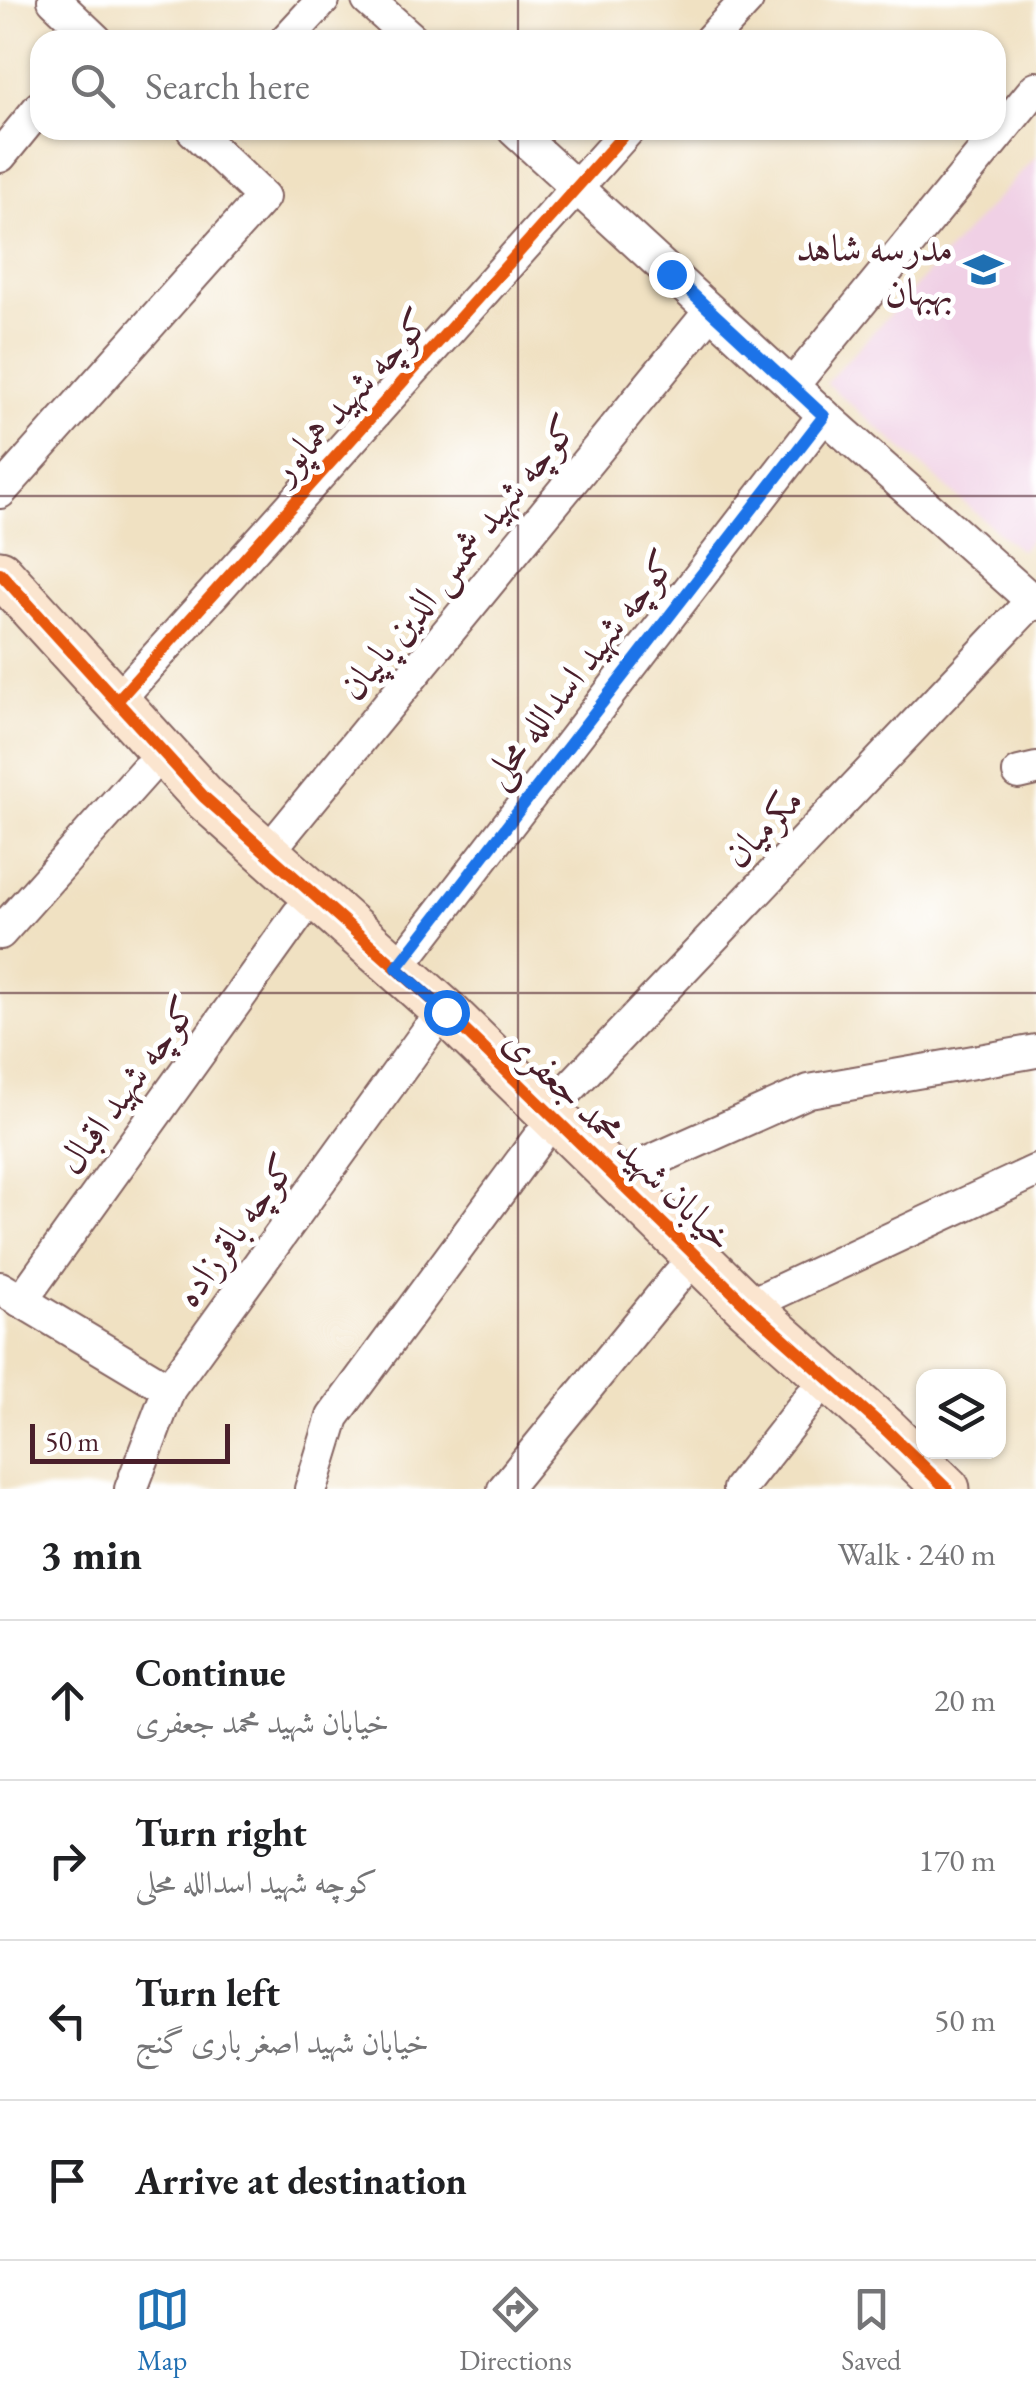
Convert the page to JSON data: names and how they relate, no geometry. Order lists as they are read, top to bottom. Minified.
{"streets":{"street":["کوچه شهید هماپور","کوچه شهید شمس الدین پاپیان","کوچه شهید اسدالله محلی","مکرمیان","کوچه شهید اقبال","خیابان شهید محمد جعفری","کوچه باقرزاده"]},"crossings":[["کوچه شهید هماپور","خیابان شهید محمد جعفری"],["کوچه شهید شمس الدین پاپیان","خیابان شهید محمد جعفری"],["کوچه شهید اسدالله محلی","خیابان شهید محمد جعفری"],["مکرمیان","خیابان شهید محمد جعفری"],["کوچه شهید اقبال","خیابان شهید محمد جعفری"],["خیابان شهید محمد جعفری","کوچه باقرزاده"]],"places":{"school or university":["مدرسه شاهد بهبهان"]},"scale_bar":"50 m","page":{"search":"Search here","scale":"50 m","heading":["3 min","Walk · 240 m"],"list":[["Continue","خیابان شهید محمد جعفری","20 m"],["Turn right","کوچه شهید اسدالله محلی","170 m"],["Turn left","خیابان شهید اصغر باری گنج","50 m"],"Arrive at destination"],"nav":["Map","Directions","Saved"]}}
